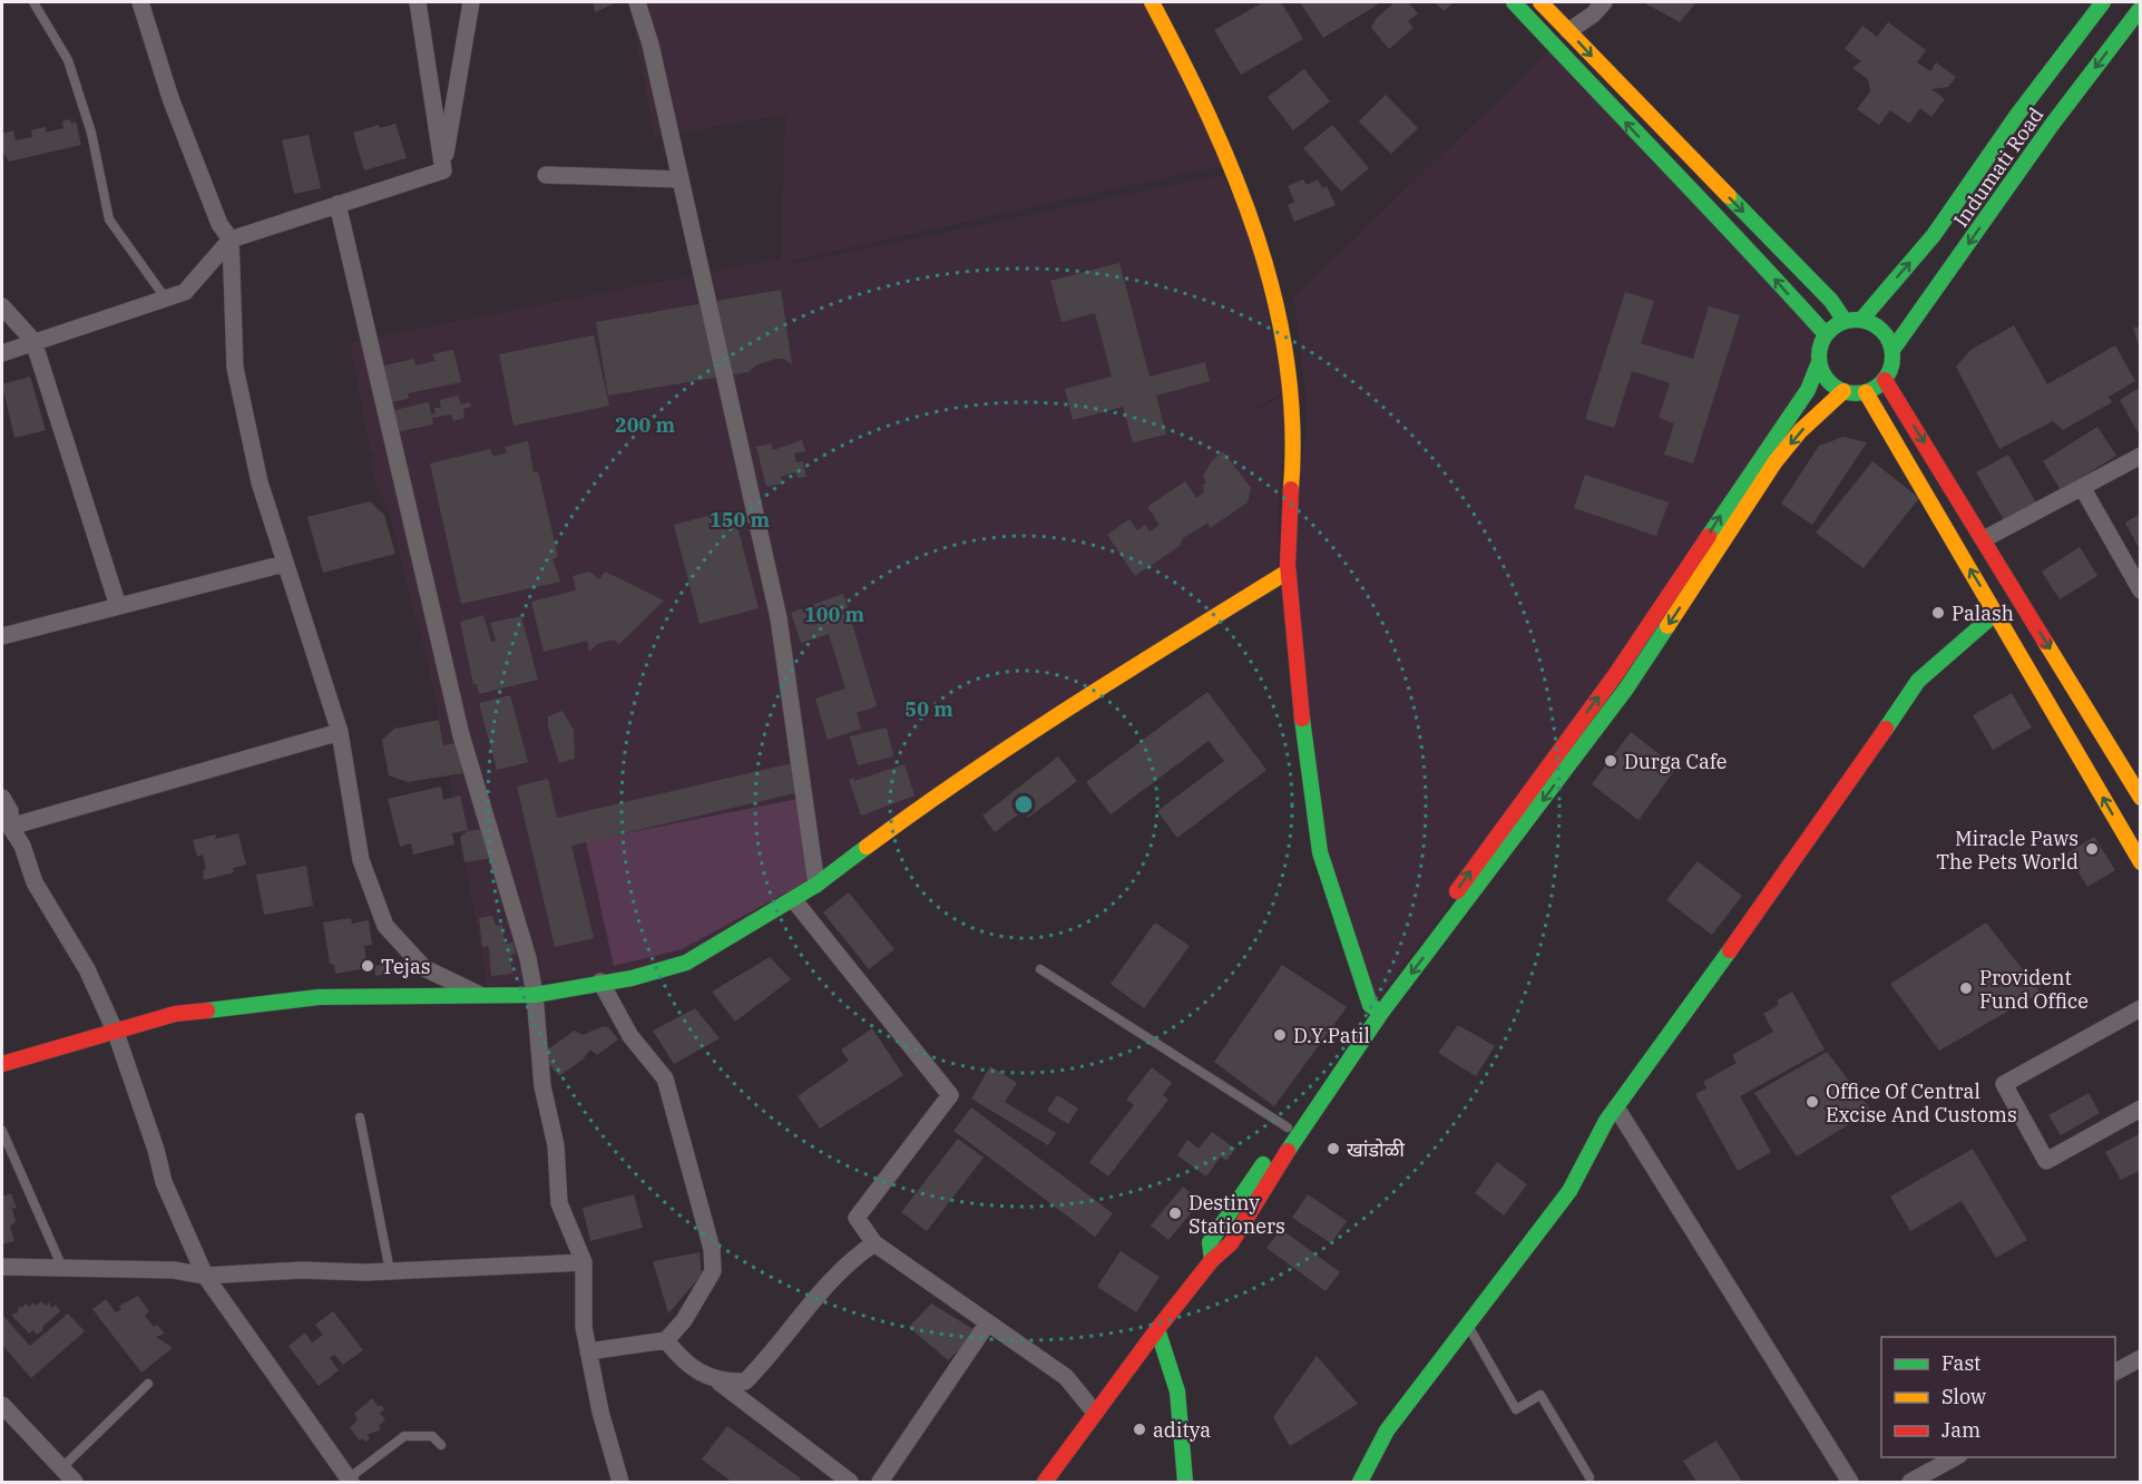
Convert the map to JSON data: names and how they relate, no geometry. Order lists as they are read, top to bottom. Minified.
{"streets":{"main road":["Indumati Road"]},"places":["Palash","Durga Cafe","Miracle Paws The Pets World","Tejas","Provident Fund Office","D.Y.Patil","Office Of Central Excise And Customs","खांडोळी","Destiny Stationers","aditya"],"legend":["Fast","Slow","Jam"],"rings":["200 m","150 m","100 m","50 m"]}
